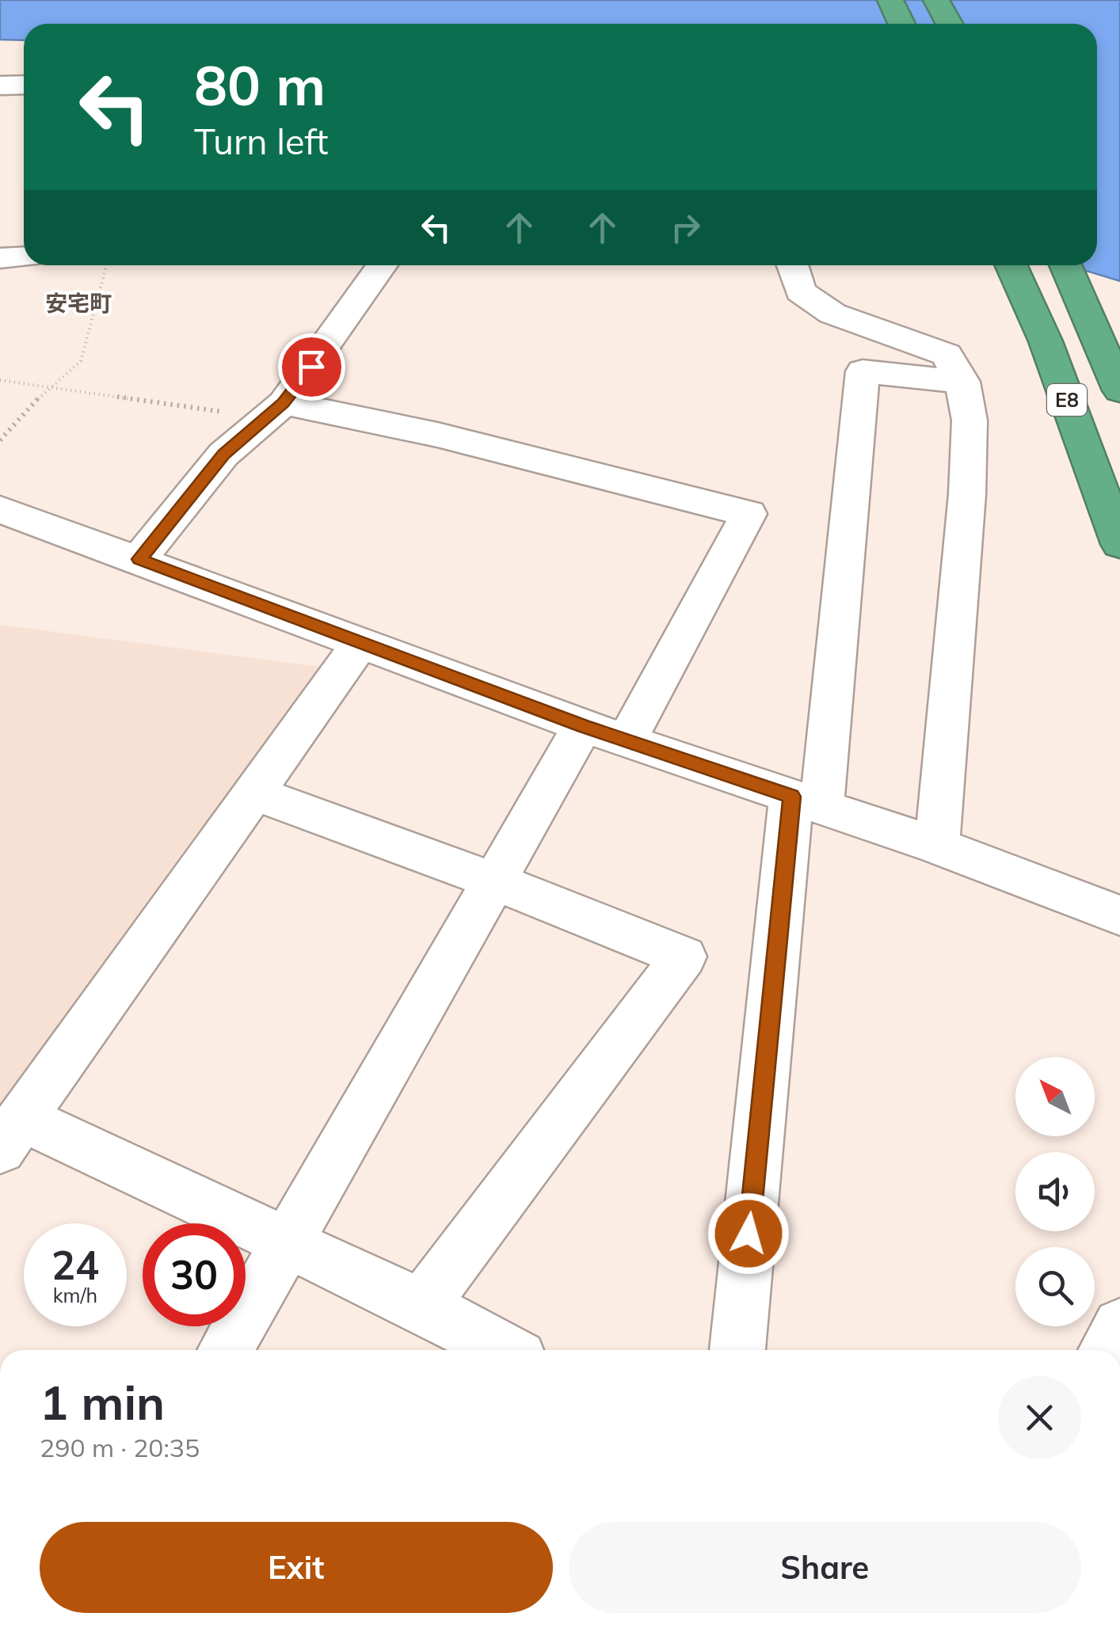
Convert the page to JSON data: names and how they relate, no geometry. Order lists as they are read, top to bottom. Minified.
{"streets":{"highway":["E8"]},"districts":["安宅町"],"north":"top left","page":{"turn":["80 m","Turn left"],"speed":"24 km/h","limit":"30","heading":["1 min","290 m · 20:35"],"buttons":["Exit","Share"]}}
